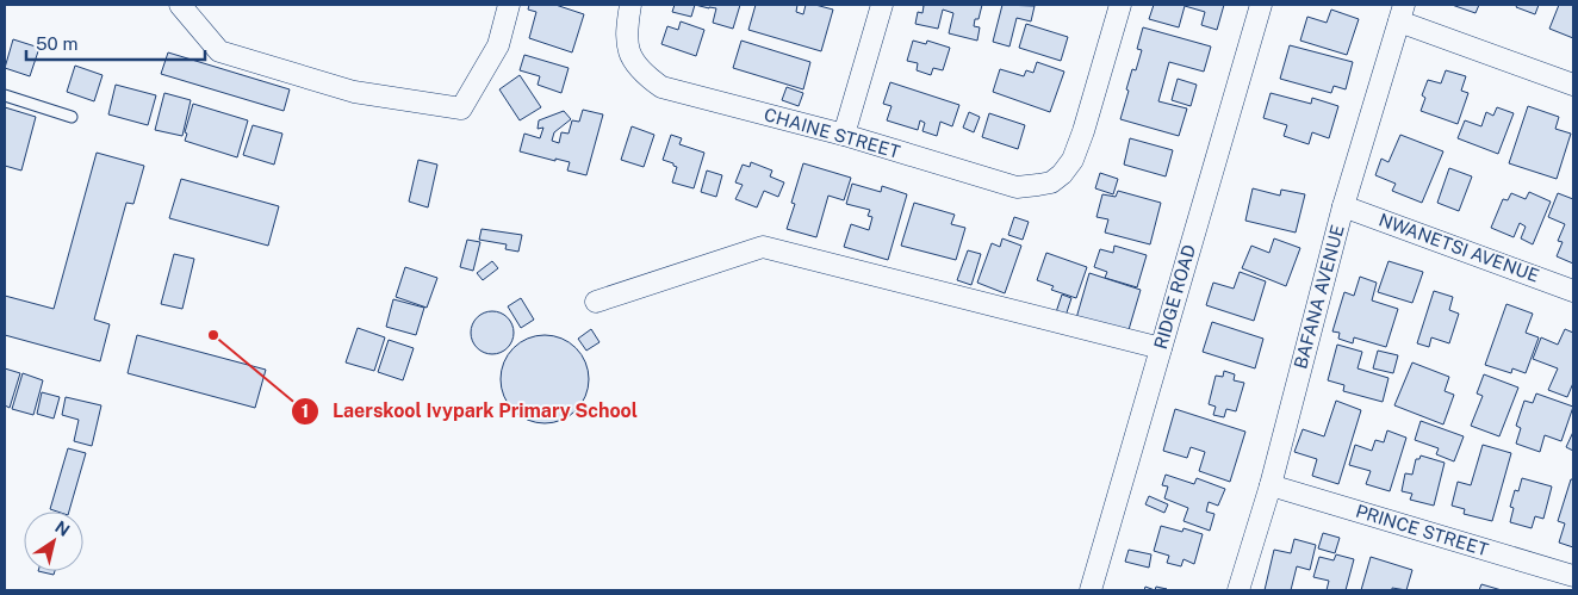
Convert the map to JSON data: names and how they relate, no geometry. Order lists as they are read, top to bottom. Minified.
{"streets":{"street":["CHAINE STREET","NWANETSI AVENUE","RIDGE ROAD","BAFANA AVENUE","PRINCE STREET"]},"crossings":[["NWANETSI AVENUE","BAFANA AVENUE"],["BAFANA AVENUE","PRINCE STREET"]],"places":["Laerskool Ivypark Primary School"],"scale_bar":"50 m","north":"top right"}
